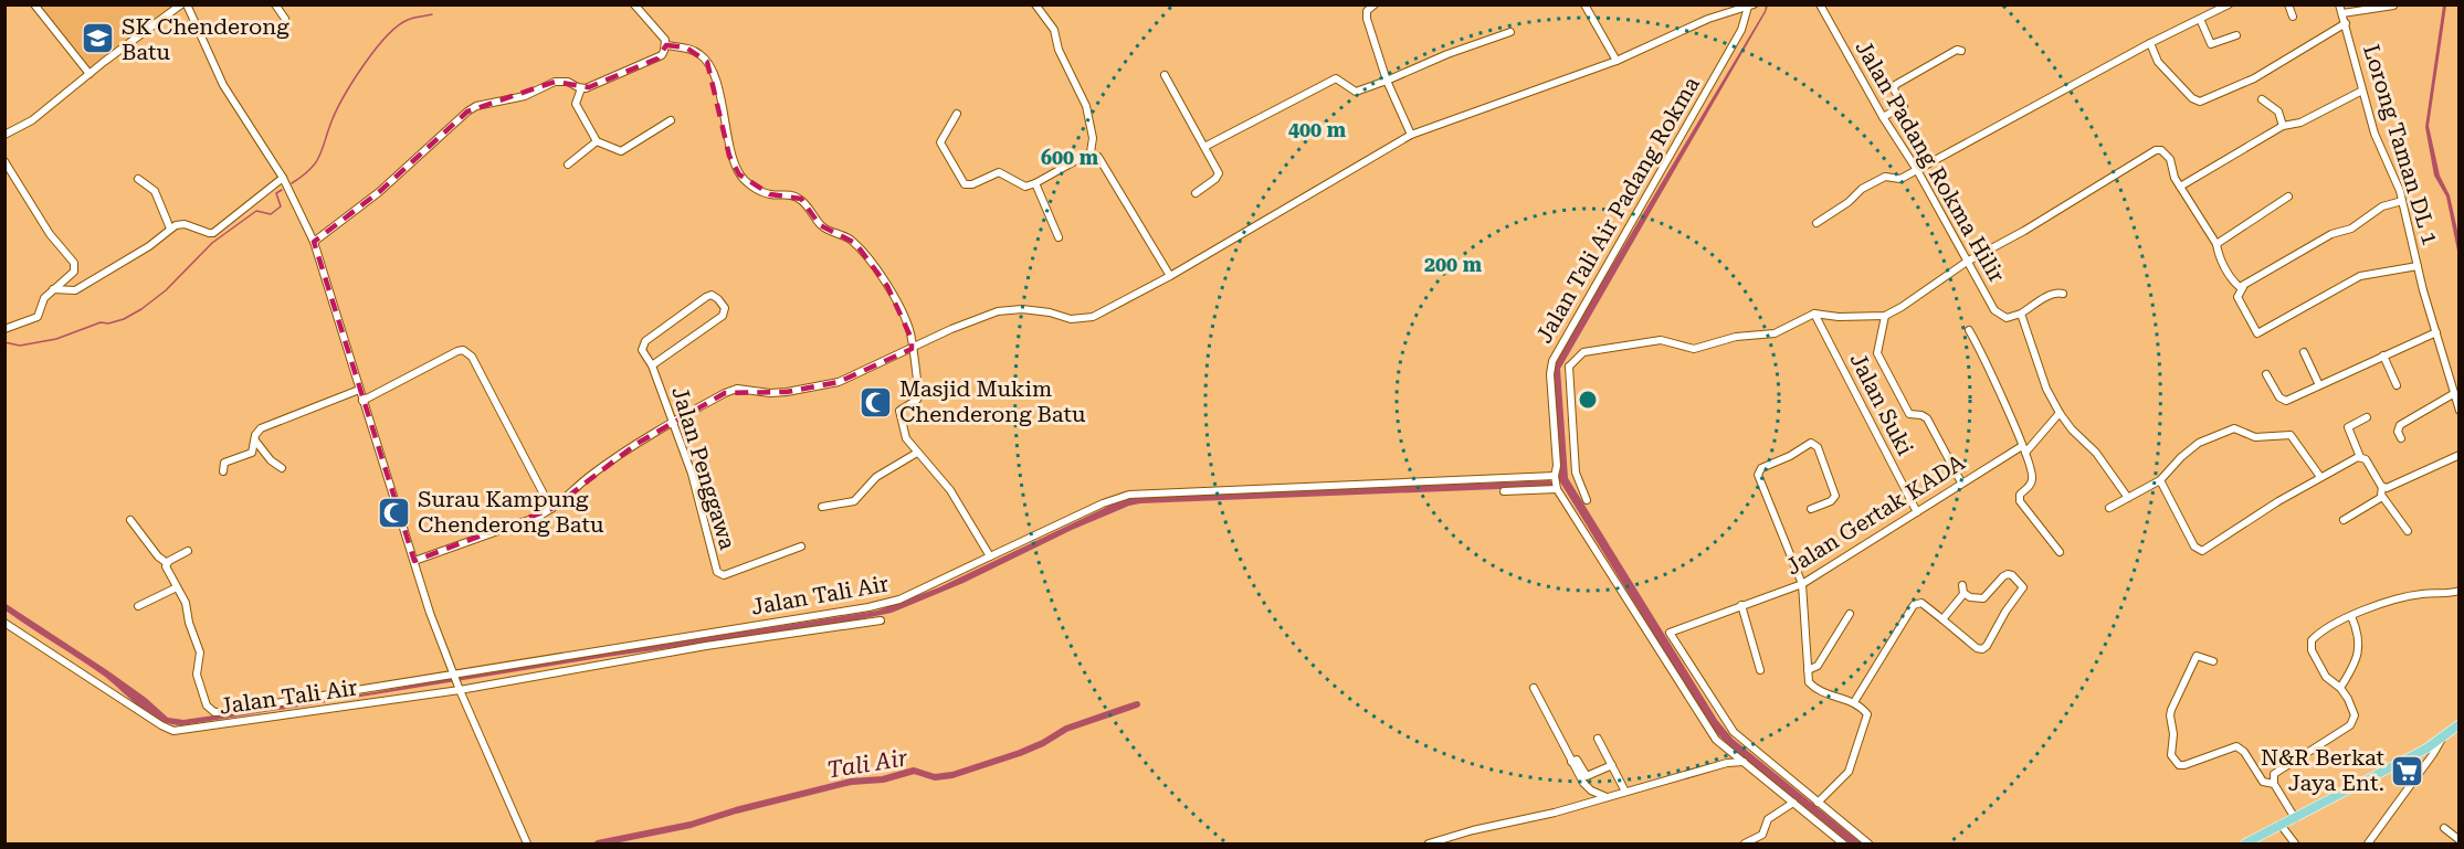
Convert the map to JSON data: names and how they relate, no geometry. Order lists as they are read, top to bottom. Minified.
{"streets":{"street":["Lorong Taman DL 1","Jalan Padang Rokma Hilir","Jalan Tali Air Padang Rokma","Jalan Suki","Jalan Penggawa","Jalan Gertak KADA","Jalan Tali Air"]},"crossings":[["Jalan Tali Air Padang Rokma","Jalan Tali Air"],["Jalan Suki","Jalan Gertak KADA"]],"water":["Tali Air"],"places":{"school or university":["SK Chenderong Batu"],"mosque":["Masjid Mukim Chenderong Batu","Surau Kampung Chenderong Batu"],"supermarket":["N&R Berkat Jaya Ent."]},"rings":["400 m","600 m","200 m"]}
